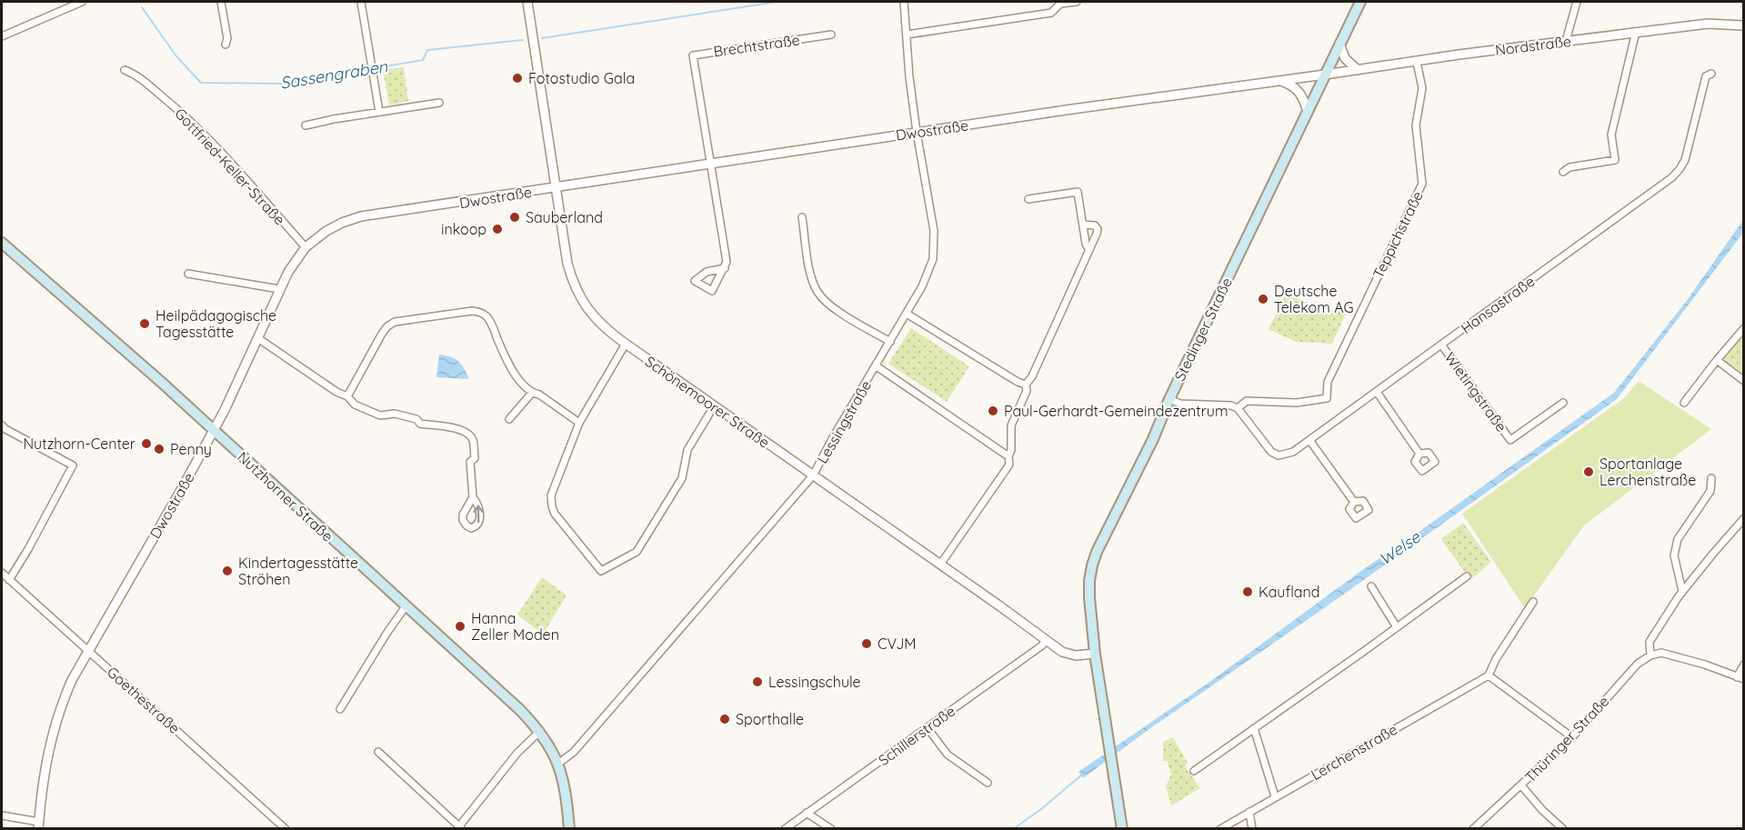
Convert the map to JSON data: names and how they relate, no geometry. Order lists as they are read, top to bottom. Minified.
{"streets":{"main road":["Stedinger Straße","Nutzhorner Straße"],"street":["Brechtstraße","Nordstraße","Dwostraße","Gottfried-Keller-Straße","Teppichstraße","Hansastraße","Wietingstraße","Schönemoorer Straße","Lessingstraße","Goethestraße","Schillerstraße","Thüringer Straße","Lerchenstraße"]},"crossings":[["Brechtstraße","Dwostraße"],["Nordstraße","Dwostraße"],["Nordstraße","Teppichstraße"],["Nordstraße","Stedinger Straße"],["Dwostraße","Gottfried-Keller-Straße"],["Dwostraße","Stedinger Straße"],["Dwostraße","Schönemoorer Straße"],["Dwostraße","Lessingstraße"],["Dwostraße","Nutzhorner Straße"],["Dwostraße","Goethestraße"],["Teppichstraße","Hansastraße"],["Hansastraße","Wietingstraße"],["Stedinger Straße","Schönemoorer Straße"],["Schönemoorer Straße","Lessingstraße"],["Schönemoorer Straße","Schillerstraße"],["Lessingstraße","Nutzhorner Straße"]],"water":["Sassengraben","Welse"],"places":["Fotostudio Gala","Sauberland","inkoop","Deutsche Telekom AG","Heilpädagogische Tagesstätte","Paul-Gerhardt-Gemeindezentrum","Nutzhorn-Center","Penny","Sportanlage Lerchenstraße","Kindertagesstätte Ströhen","Kaufland","Hanna Zeller Moden","CVJM","Lessingschule","Sporthalle"]}
